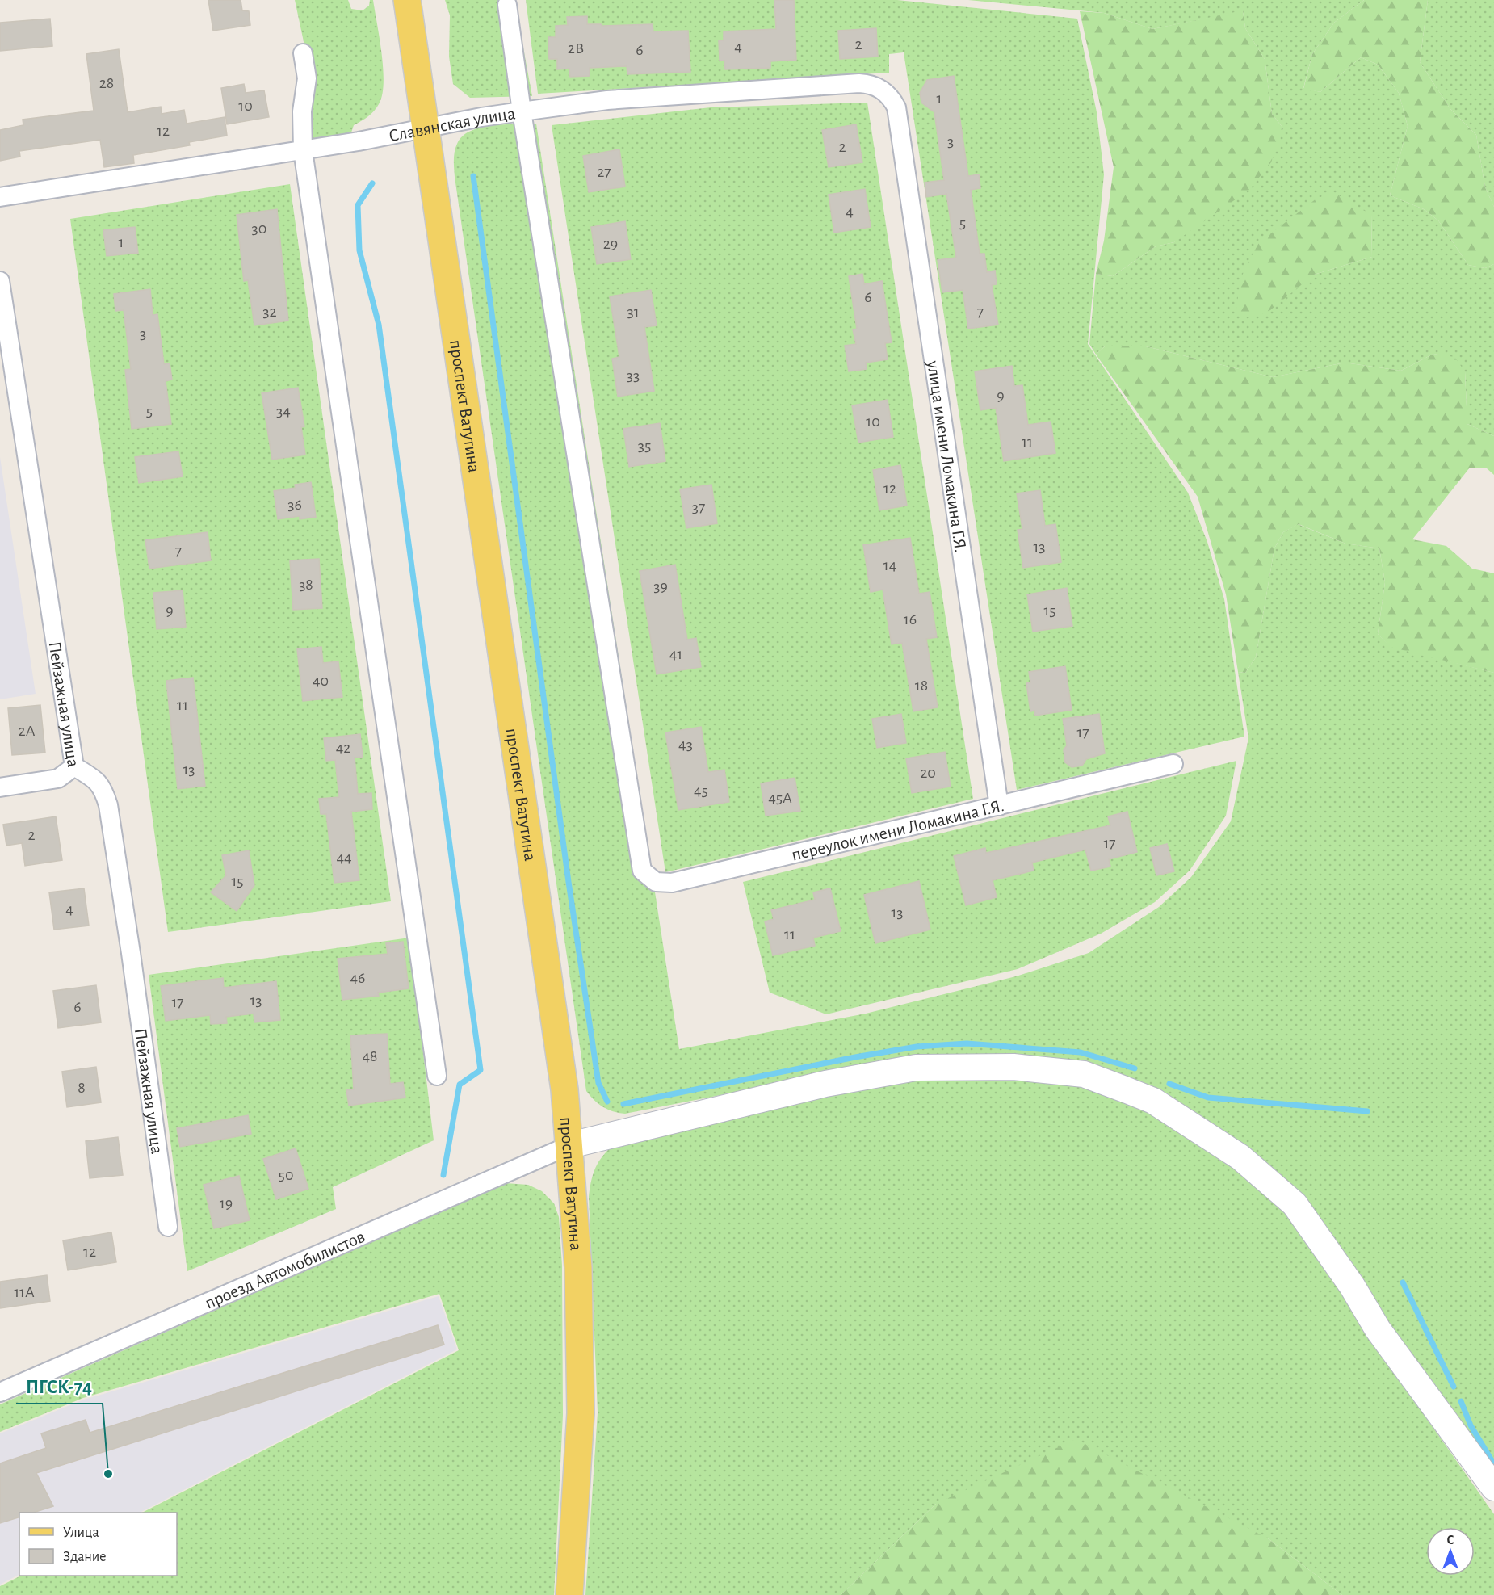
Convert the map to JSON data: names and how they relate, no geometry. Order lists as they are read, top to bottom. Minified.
{"streets":{"main road":["проспект Ватутина"],"street":["Славянская улица","улица имени Ломакина Г.Я.","Пейзажная улица","переулок имени Ломакина Г.Я.","проезд Автомобилистов"]},"crossings":[["Славянская улица","проспект Ватутина"],["Славянская улица","улица имени Ломакина Г.Я."],["Славянская улица","переулок имени Ломакина Г.Я."],["проспект Ватутина","проезд Автомобилистов"],["улица имени Ломакина Г.Я.","переулок имени Ломакина Г.Я."]],"places":["ПГСК-74"],"house_numbers":["2","4","2В","6","28","1","10","12","3","2","27","4","5","30","1","29","6","32","31","7","3","33","9","5","34","10","11","35","12","36","37","13","7","14","38","39","9","15","16","41","40","18","11","2А","17","43","42","13","20","45","45А","2","17","44","15","4","13","11","46","13","17","6","48","8","50","19","12","11А"],"legend":["Улица","Здание"],"north":"top"}
